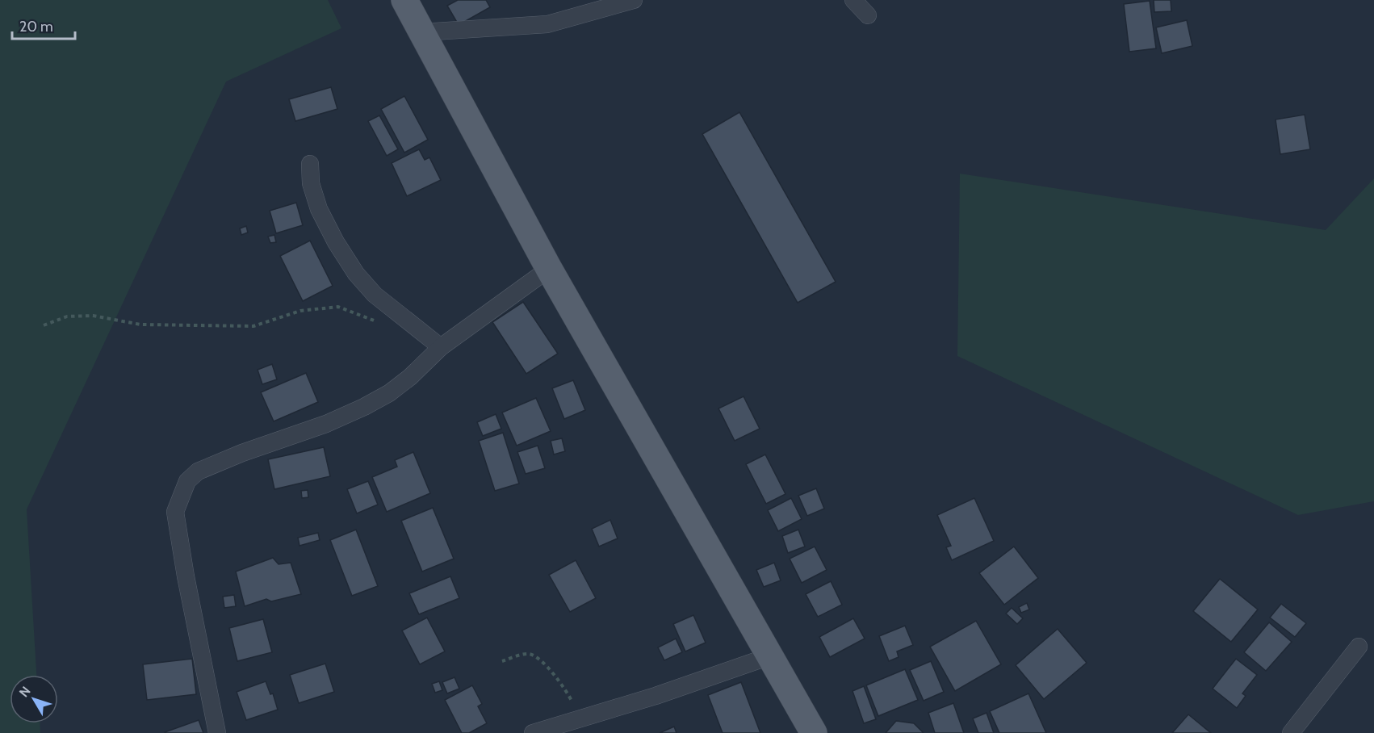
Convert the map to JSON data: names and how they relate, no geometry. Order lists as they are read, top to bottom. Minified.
{"scale_bar":"20 m","north":"top left"}
